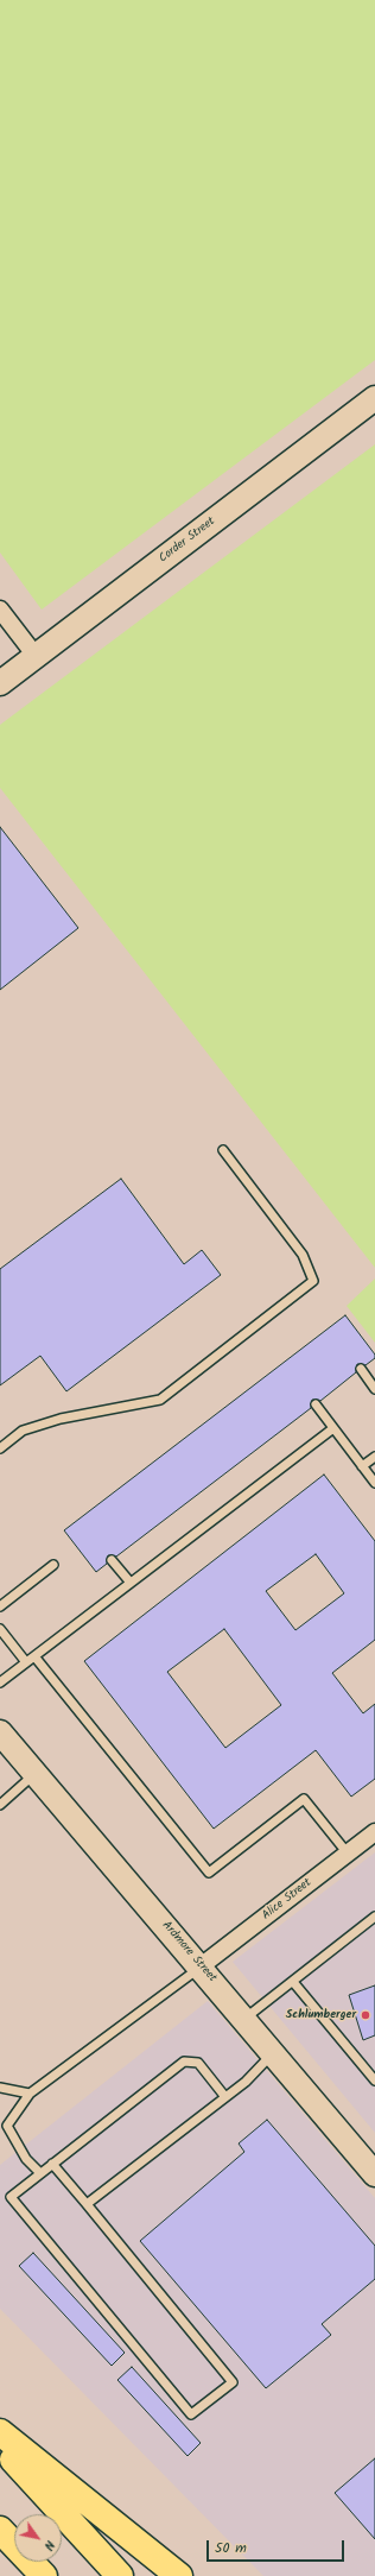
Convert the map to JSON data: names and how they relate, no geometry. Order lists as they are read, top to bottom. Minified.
{"streets":{"street":["Corder Street","Alice Street","Ardmore Street"]},"crossings":[["Alice Street","Ardmore Street"]],"places":["Schlumberger"],"scale_bar":"50 m","north":"bottom right"}
